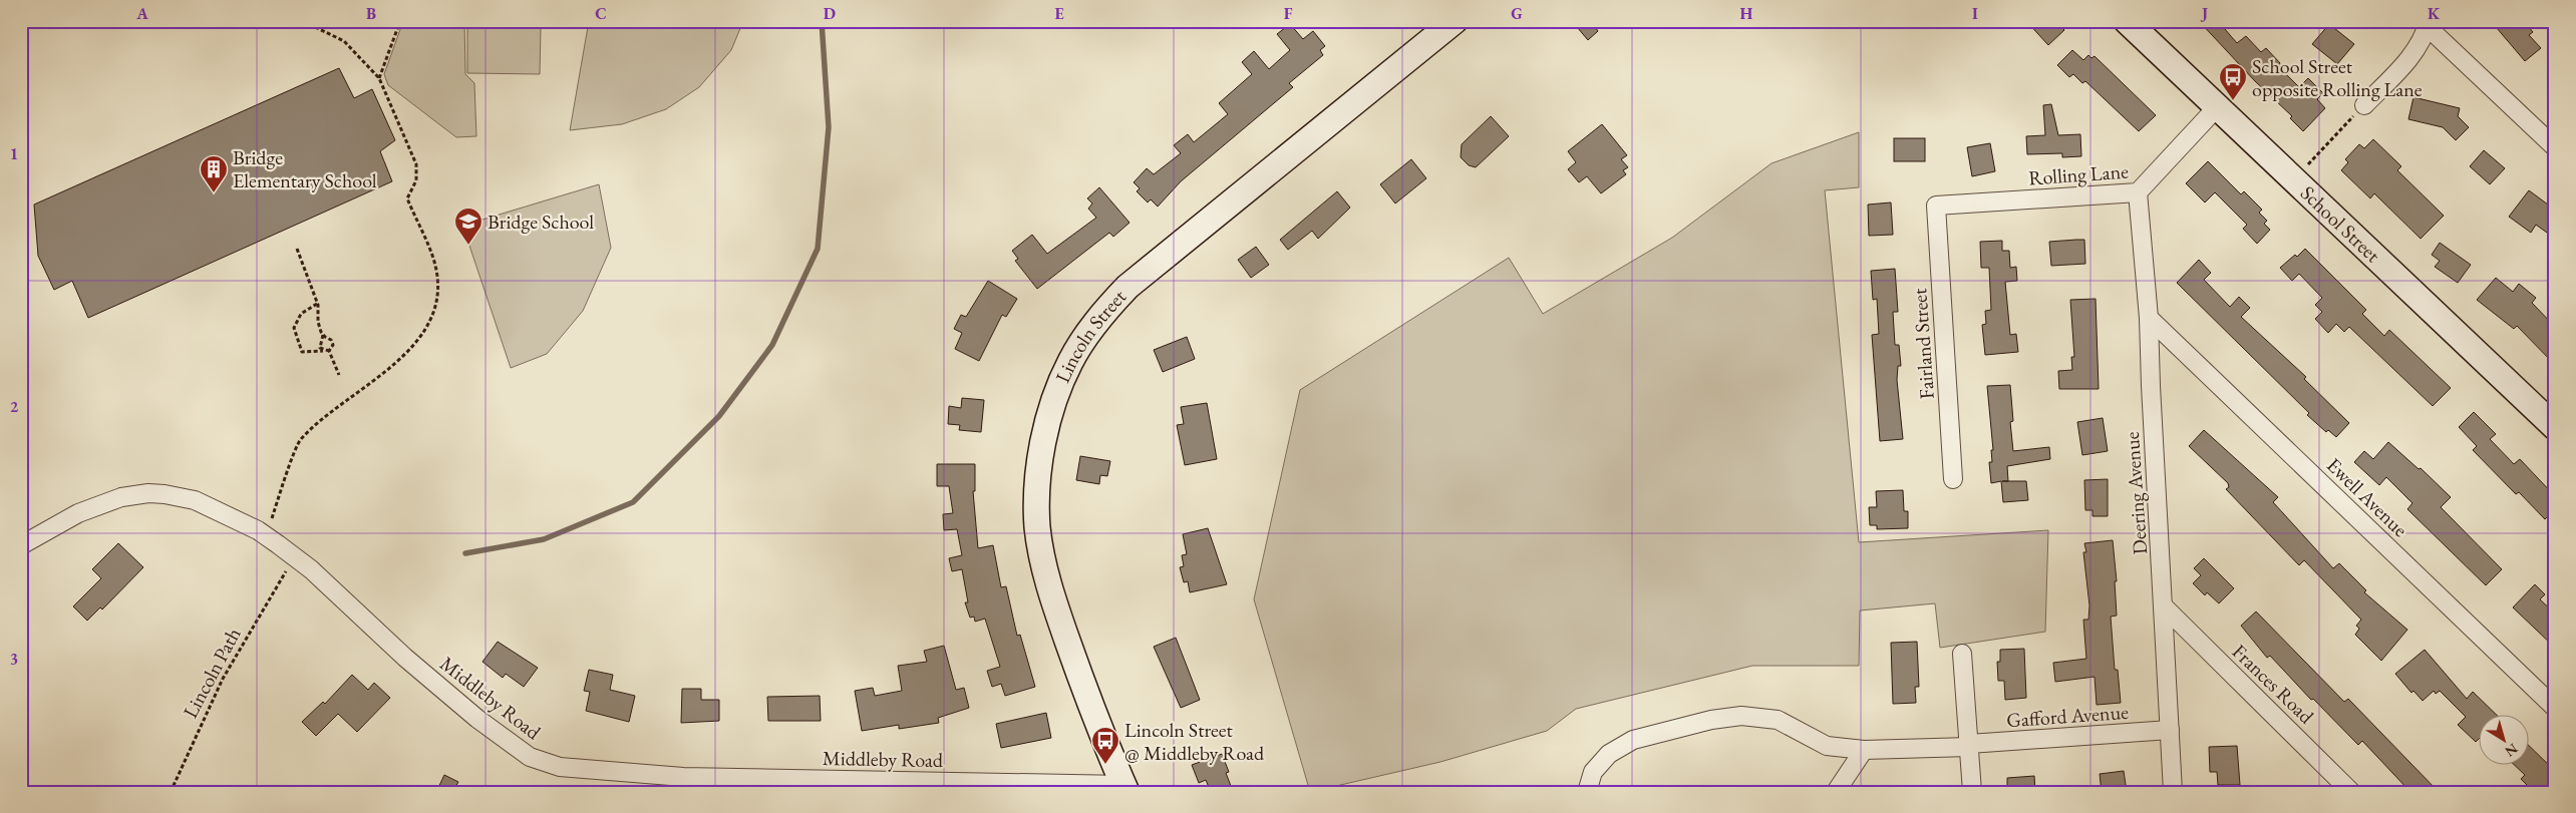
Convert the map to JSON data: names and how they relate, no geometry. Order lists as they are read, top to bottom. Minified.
{"streets":{"street":["Rolling Lane","School Street","Lincoln Street","Fairland Street","Deering Avenue","Ewell Avenue","Frances Road","Middleby Road","Gafford Avenue"],"path":["Lincoln Path"]},"crossings":[["Rolling Lane","School Street"],["Rolling Lane","Fairland Street"],["Rolling Lane","Deering Avenue"],["Lincoln Street","Middleby Road"],["Deering Avenue","Ewell Avenue"],["Deering Avenue","Frances Road"],["Deering Avenue","Gafford Avenue"]],"places":{"bus stop":["School Street opposite Rolling Lane","Lincoln Street @ Middleby Road"],"building":["Bridge Elementary School"],"school or university":["Bridge School"]},"north":"bottom right","grid":{"columns":["A","B","C","D","E","F","G","H","I","J","K"],"rows":["1","2","3"]}}
